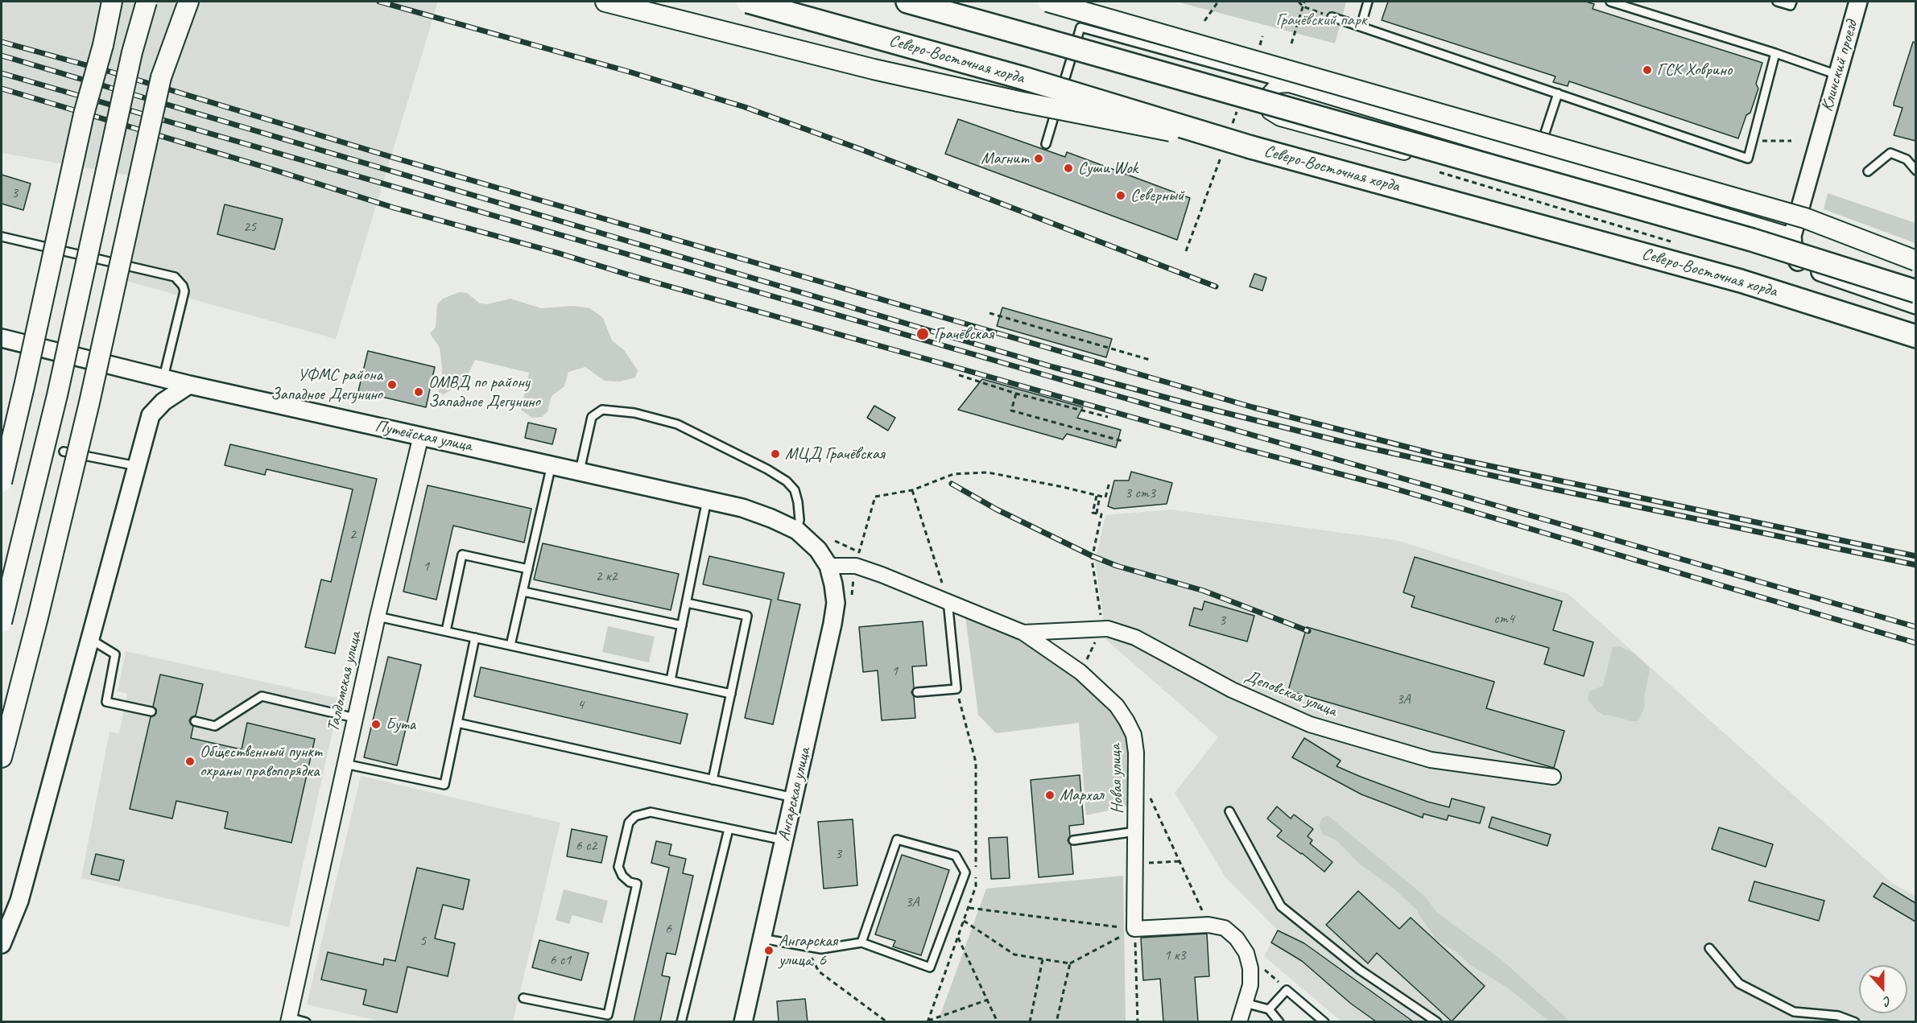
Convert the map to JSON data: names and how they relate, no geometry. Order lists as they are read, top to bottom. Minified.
{"streets":{"main road":["Северо-Восточная хорда"],"street":["Клинский проезд","Путейская улица","Талдомская улица","Деповская улица","Новая улица","Ангарская улица"]},"crossings":[["Путейская улица","Талдомская улица"],["Путейская улица","Новая улица"],["Путейская улица","Ангарская улица"],["Деповская улица","Новая улица"],["Новая улица","Ангарская улица"]],"parks":["Грачёвский парк"],"places":["ГСК Ховрино","Магнит","Суши Wok","Северный","Грачёвская","УФМС района Западное Дегунино","ОМВД по району Западное Дегунино","МЦД Грачёвская","Бута","Общественный пункт охраны правопорядка","Мархал","Ангарская улица, 6"],"house_numbers":["3","25","3 ст3","2","1","2 к2","ст4","3","1","3А","4","6 с2","3","3А","6","5","1 к3","6 с1"],"north":"bottom"}
